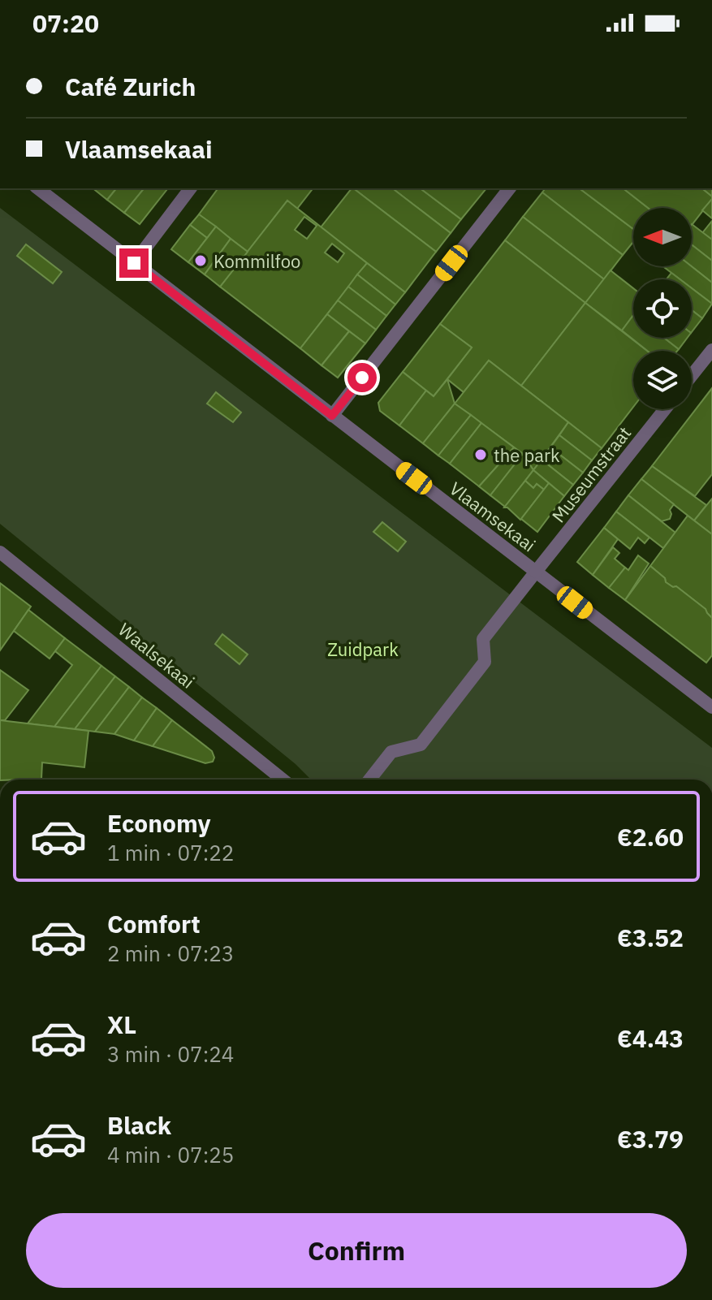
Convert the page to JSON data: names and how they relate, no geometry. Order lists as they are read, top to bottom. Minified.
{"streets":{"street":["Museumstraat","Vlaamsekaai","Waalsekaai"]},"crossings":[["Museumstraat","Vlaamsekaai"]],"parks":["Zuidpark"],"places":["Kommilfoo","the park"],"north":"left","page":{"status":"07:20","banner":["Café Zurich","Vlaamsekaai"],"list":[{"name":"Economy","note":"1 min · 07:22","value":"€2.60"},{"name":"Comfort","note":"2 min · 07:23","value":"€3.52"},{"name":"XL","note":"3 min · 07:24","value":"€4.43"},{"name":"Black","note":"4 min · 07:25","value":"€3.79"}],"buttons":"Confirm"}}
